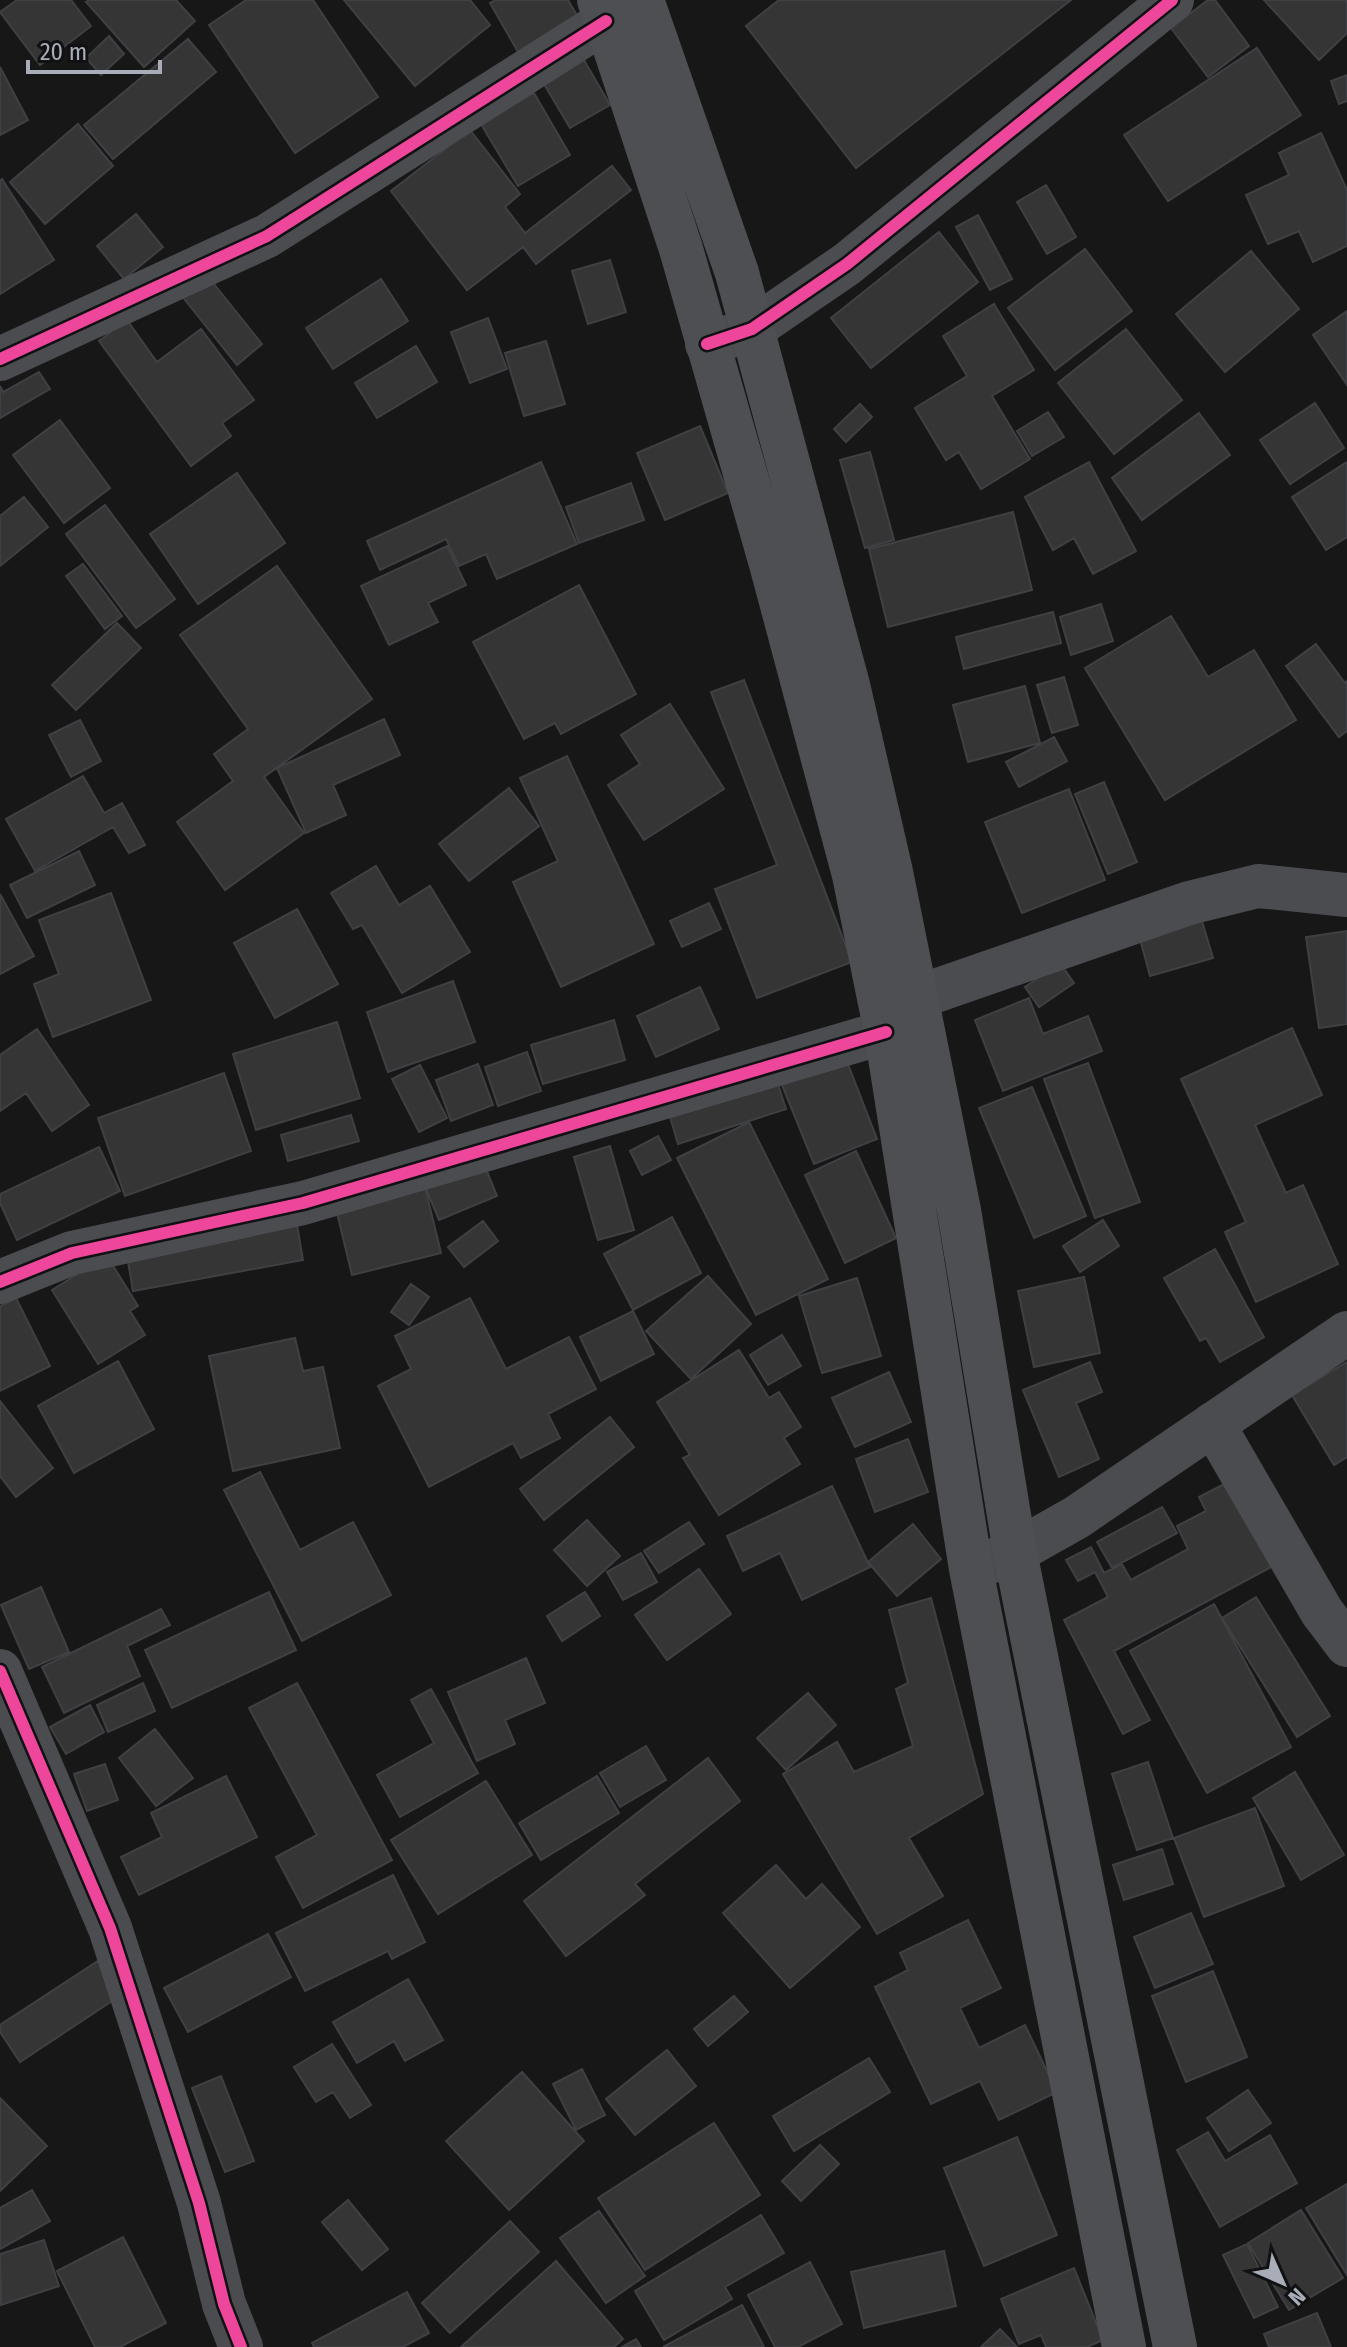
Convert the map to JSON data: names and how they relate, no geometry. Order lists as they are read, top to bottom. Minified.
{"scale_bar":"20 m","north":"bottom right"}
